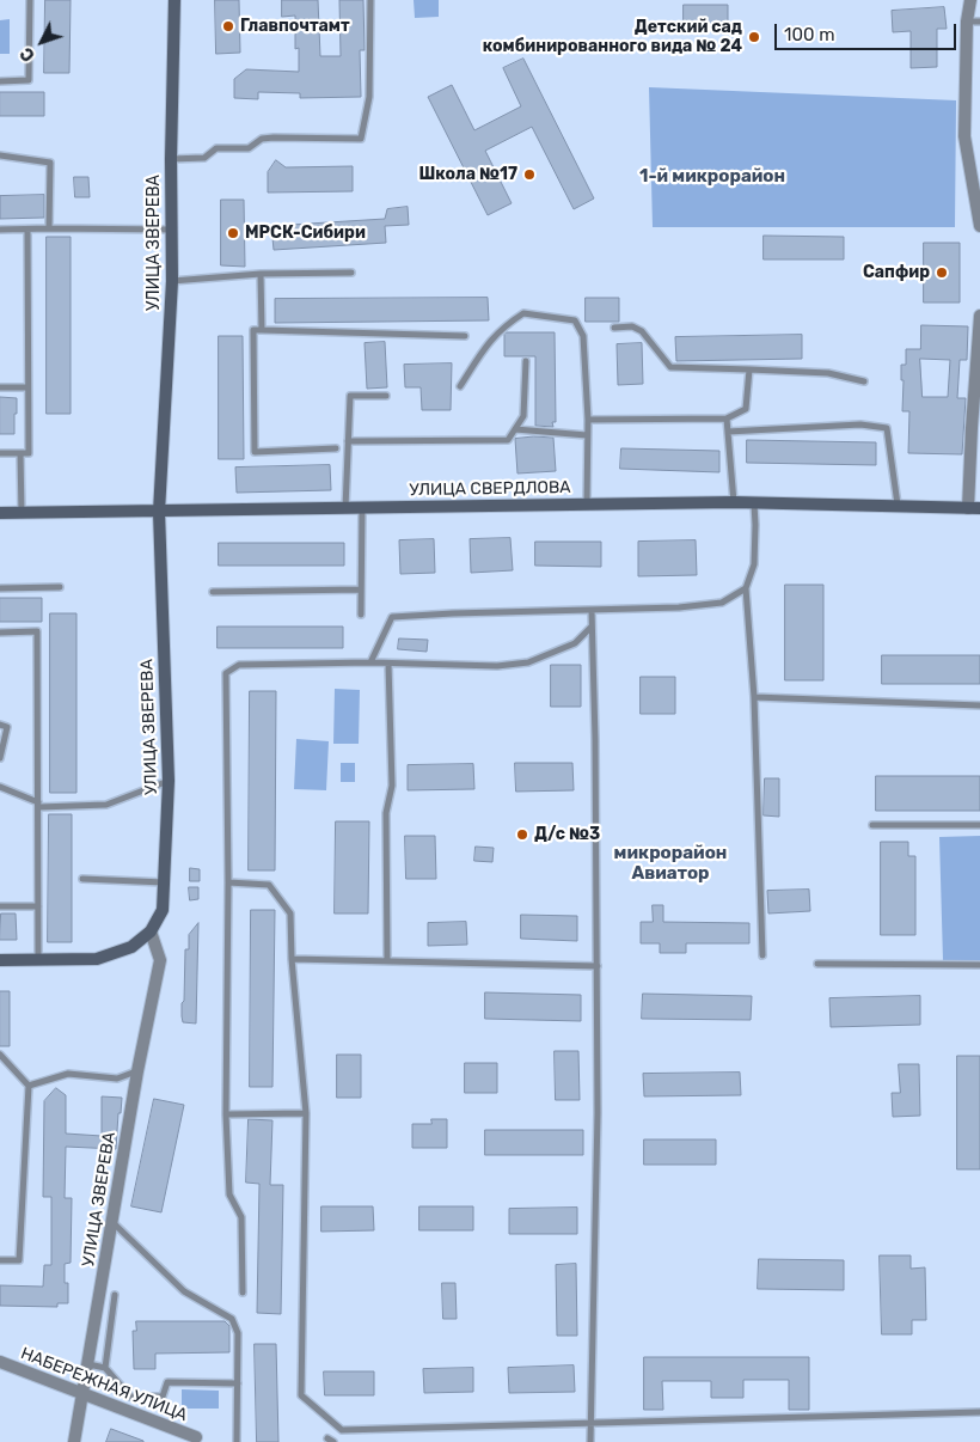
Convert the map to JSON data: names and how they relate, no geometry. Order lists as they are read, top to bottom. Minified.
{"streets":{"main road":["УЛИЦА ЗВЕРЕВА","УЛИЦА СВЕРДЛОВА"],"street":["НАБЕРЕЖНАЯ УЛИЦА"]},"crossings":[["УЛИЦА ЗВЕРЕВА","УЛИЦА СВЕРДЛОВА"],["УЛИЦА ЗВЕРЕВА","НАБЕРЕЖНАЯ УЛИЦА"]],"districts":["1-й микрорайон","микрорайон Авиатор"],"places":["Главпочтамт","Детский сад комбинированного вида № 24","Школа №17","МРСК-Сибири","Сапфир","Д/с №3"],"scale_bar":"100 m","north":"bottom left"}
